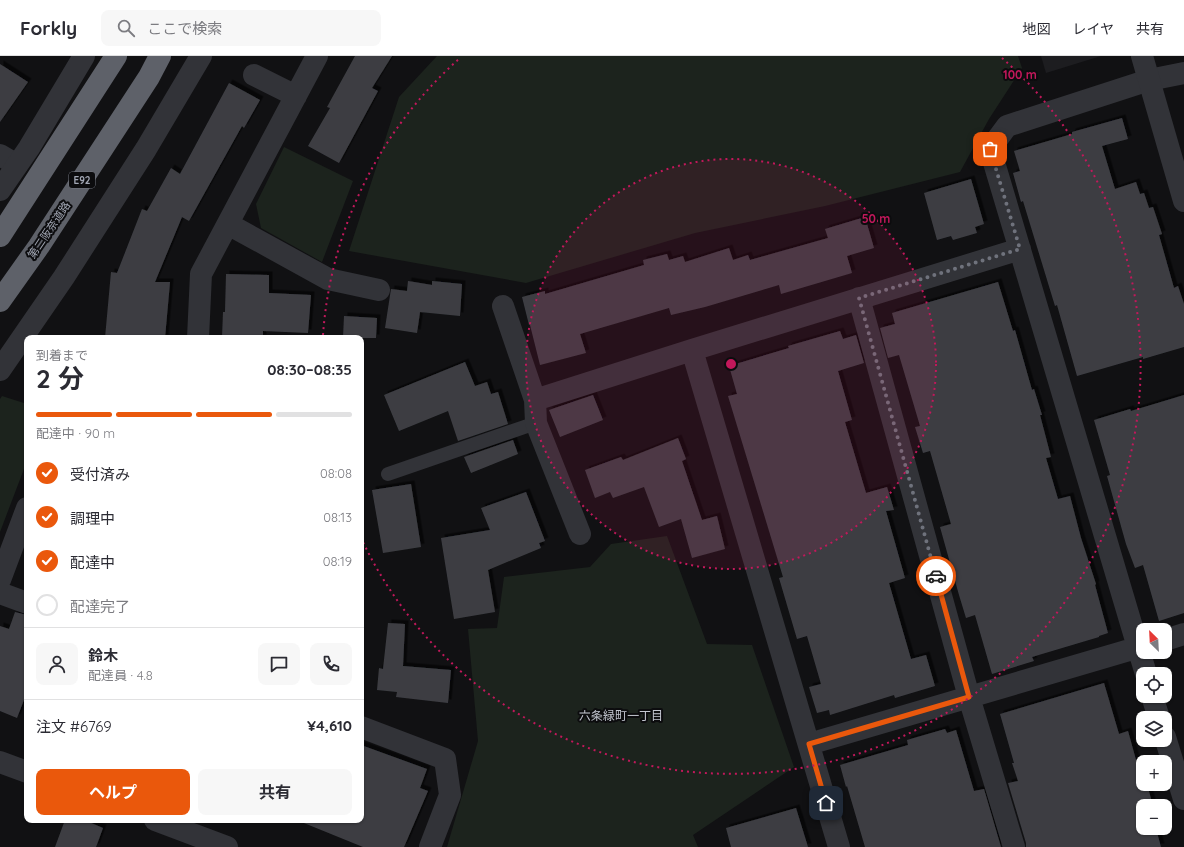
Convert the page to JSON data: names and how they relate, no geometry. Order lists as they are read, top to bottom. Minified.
{"streets":{"highway":["E92","第二阪奈道路"]},"districts":["六条緑町一丁目"],"north":"top left","page":{"header":"Forkly","search":"ここで検索","nav":["地図","レイヤ","共有"],"heading":["2 分","到着まで","08:30–08:35"],"panel":["鈴木","配達員 · 4.8","注文 #6769","¥4,610"],"bar":"配達中 · 90 m","list":[["受付済み","08:08"],["調理中","08:13"],["配達中","08:19"],"配達完了"],"map_buttons":["+","−"],"buttons":["ヘルプ","共有"]},"rings":["100 m","50 m"]}
